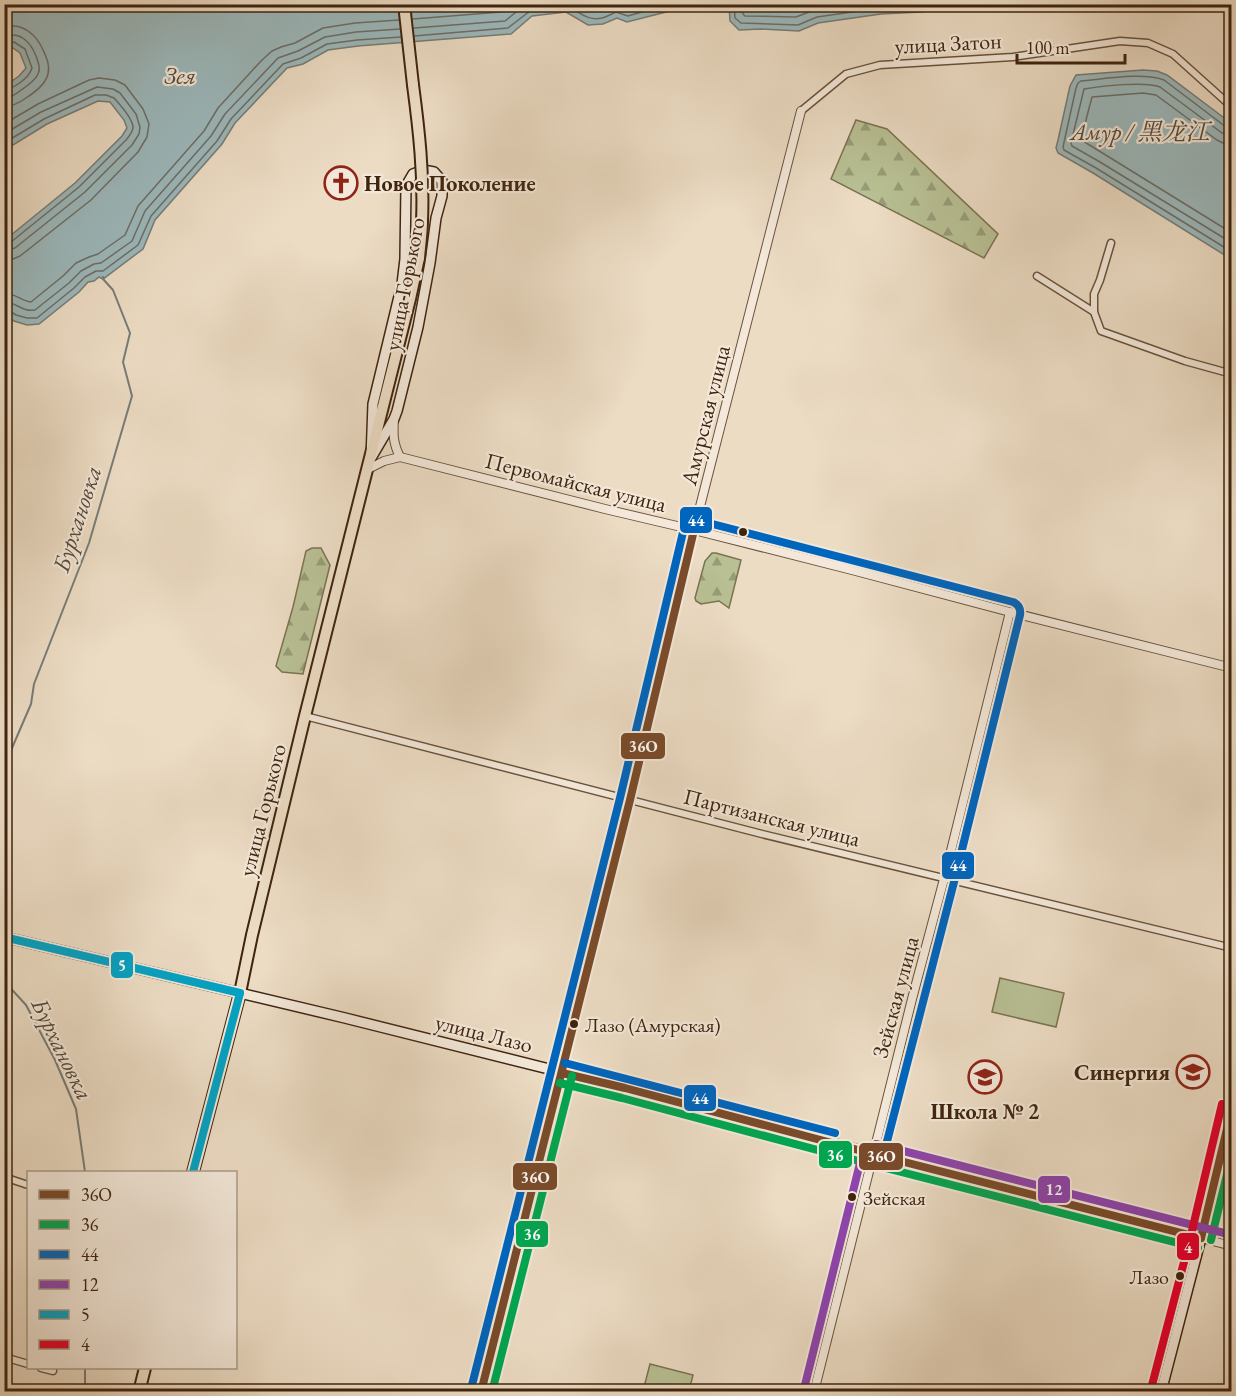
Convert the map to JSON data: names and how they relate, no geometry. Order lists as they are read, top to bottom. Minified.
{"streets":{"main road":["улица Горького","улица Лазо"],"street":["улица Затон","Амурская улица","Первомайская улица","Партизанская улица","Зейская улица"]},"crossings":[["улица Затон","Амурская улица"],["улица Горького","Партизанская улица"],["улица Горького","улица Лазо"],["Амурская улица","Первомайская улица"],["Амурская улица","Партизанская улица"],["Амурская улица","улица Лазо"],["Первомайская улица","Зейская улица"],["Партизанская улица","Зейская улица"],["Зейская улица","улица Лазо"]],"water":["Зея","Амур / 黑龙江","Бурхановка"],"places":{"church":["Новое Поколение"],"other":["Лазо (Амурская)","Зейская","Лазо"],"school or university":["Синергия","Школа № 2"]},"lines":["transit line 44","transit line 36О","transit line 5","transit line 36","transit line 4","transit line 12"],"legend":["36О","36","44","12","5","4"],"scale_bar":"100 m"}
